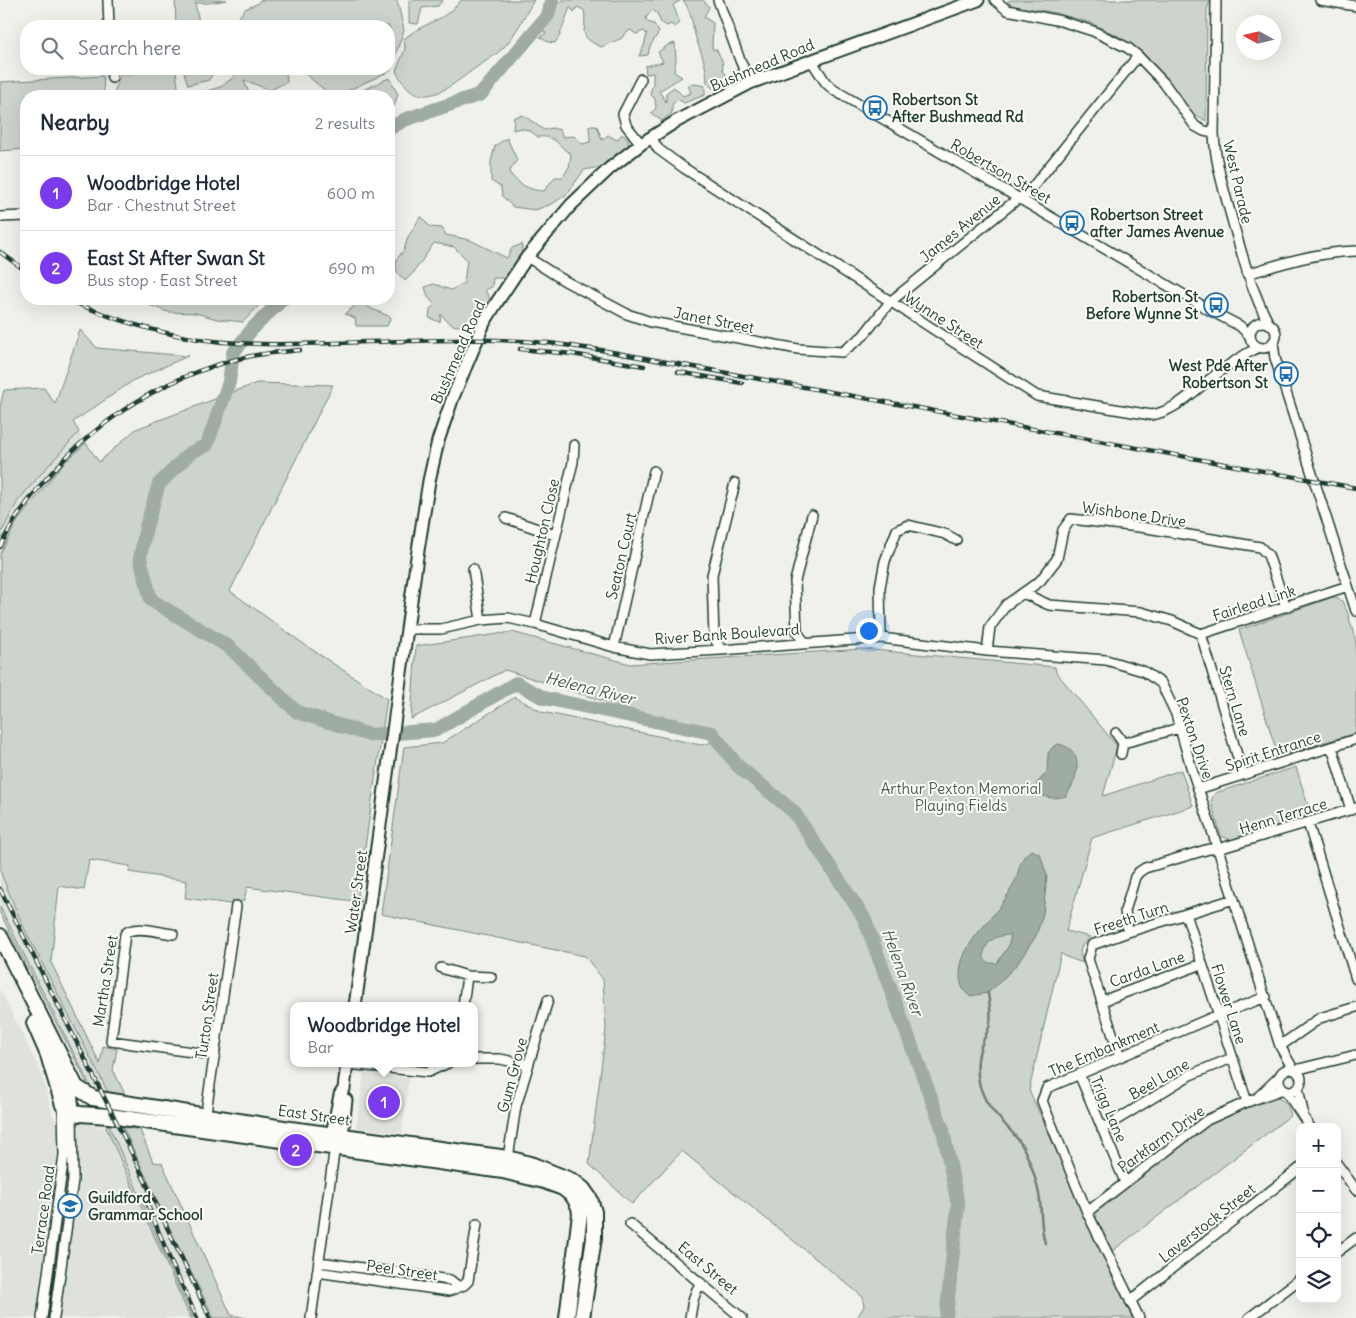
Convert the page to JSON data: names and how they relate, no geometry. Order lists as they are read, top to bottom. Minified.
{"streets":{"highway":["East Street"],"main road":["Bushmead Road","Water Street"],"street":["Robertson Street","West Parade","James Avenue","Janet Street","Wynne Street","Wishbone Drive","Houghton Close","Seaton Court","Fairlead Link","River Bank Boulevard","Stern Lane","Pexton Drive","Spirit Entrance","Henn Terrace","Freeth Turn","Carda Lane","Martha Street","Flower Lane","Turton Street","The Embankment","Gum Grove","Beel Lane","Trigg Lane","Parkfarm Drive","Terrace Road","Laverstock Street","Peel Street"]},"crossings":[["Bushmead Road","Robertson Street"],["Bushmead Road","Janet Street"],["Bushmead Road","Wynne Street"],["Bushmead Road","River Bank Boulevard"],["Bushmead Road","Water Street"],["Robertson Street","West Parade"],["Robertson Street","James Avenue"],["Robertson Street","Wynne Street"],["West Parade","Wynne Street"],["James Avenue","Janet Street"],["James Avenue","Wynne Street"],["Janet Street","Wynne Street"],["Wishbone Drive","Fairlead Link"],["Wishbone Drive","Pexton Drive"],["Houghton Close","River Bank Boulevard"],["Seaton Court","River Bank Boulevard"],["Fairlead Link","Stern Lane"],["River Bank Boulevard","Pexton Drive"],["Stern Lane","Spirit Entrance"],["Pexton Drive","Spirit Entrance"],["Pexton Drive","Henn Terrace"],["Pexton Drive","Freeth Turn"],["Pexton Drive","The Embankment"],["Pexton Drive","Parkfarm Drive"],["Henn Terrace","Freeth Turn"],["Freeth Turn","Carda Lane"],["Freeth Turn","Flower Lane"],["Freeth Turn","The Embankment"],["Carda Lane","Flower Lane"],["Martha Street","Turton Street"],["Flower Lane","The Embankment"],["Flower Lane","Beel Lane"],["Flower Lane","Parkfarm Drive"],["Turton Street","East Street"],["The Embankment","Trigg Lane"],["The Embankment","Parkfarm Drive"],["The Embankment","Laverstock Street"],["Gum Grove","East Street"],["Beel Lane","Trigg Lane"],["Trigg Lane","Parkfarm Drive"],["East Street","Terrace Road"]],"water":["Helena River"],"parks":["Arthur Pexton Memorial Playing Fields"],"places":{"bus stop":["Robertson St After Bushmead Rd","Robertson Street after James Avenue","Robertson St Before Wynne St","West Pde After Robertson St"],"school or university":["Guildford Grammar School"]},"north":"left","page":{"search":"Search here","heading":["Nearby","2 results"],"list":[{"mark":"1","name":"Woodbridge Hotel","note":"Bar · Chestnut Street","value":"600 m"},{"mark":"2","name":"East St After Swan St","note":"Bus stop · East Street","value":"690 m"}],"popup":["Woodbridge Hotel","Bar"],"pins":["1","2"],"map_buttons":["+","−"]}}
